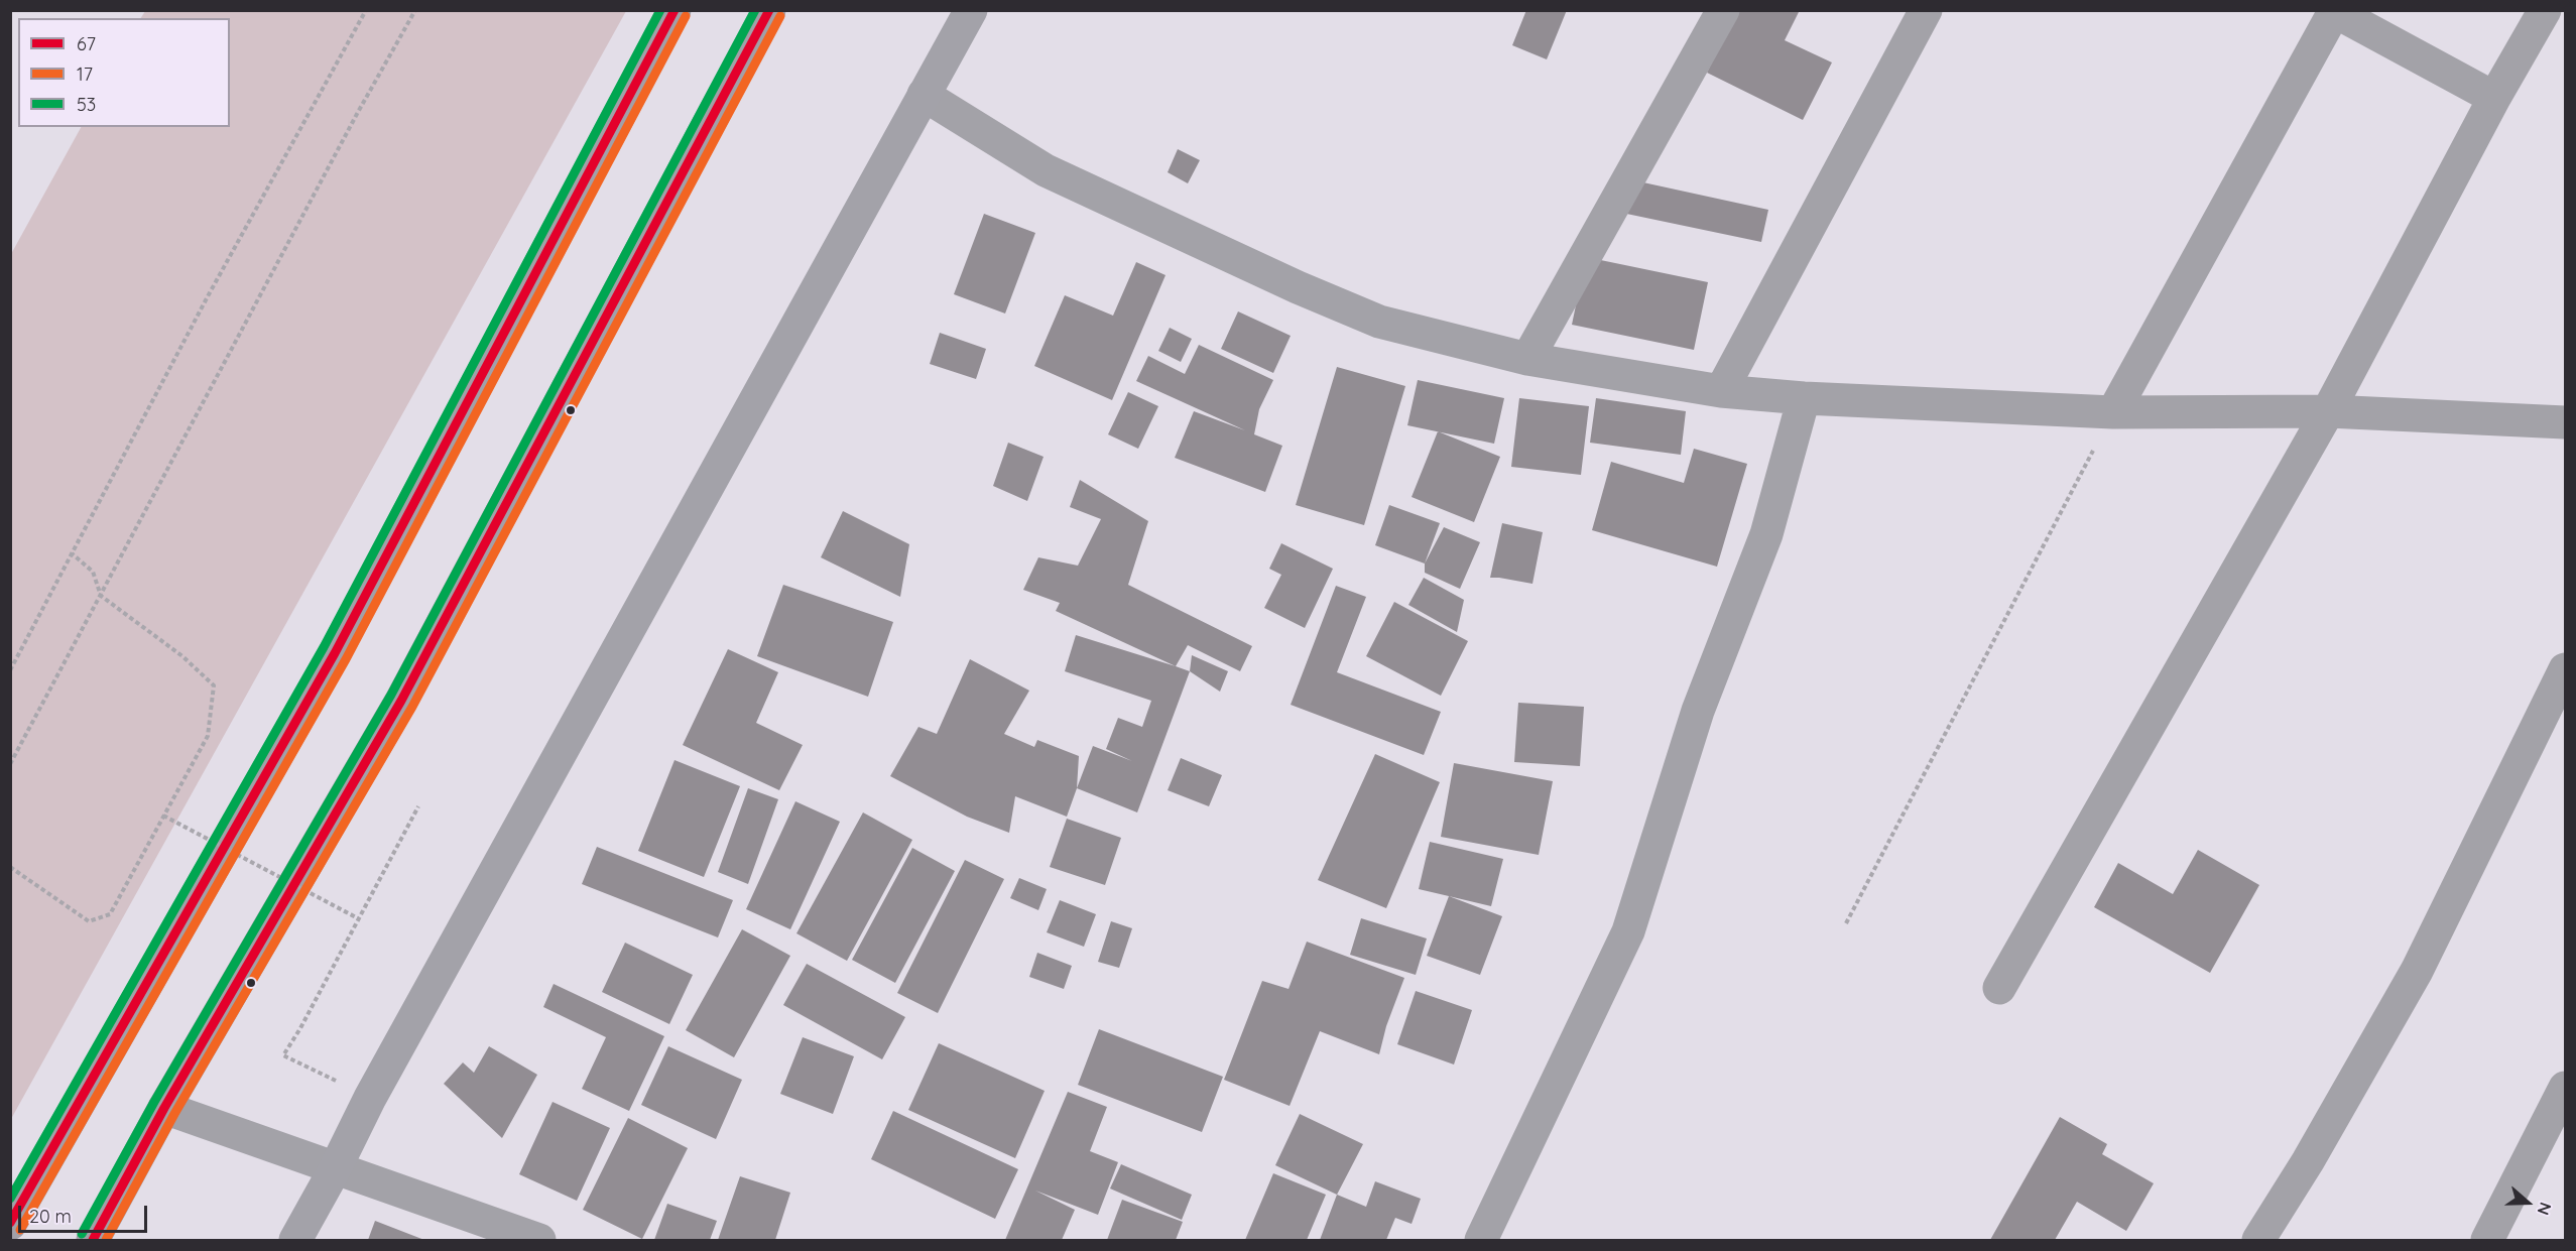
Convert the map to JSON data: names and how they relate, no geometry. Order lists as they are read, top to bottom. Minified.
{"lines":["transit line 67","transit line 53","transit line 17"],"legend":["67","17","53"],"scale_bar":"20 m","north":"right"}
